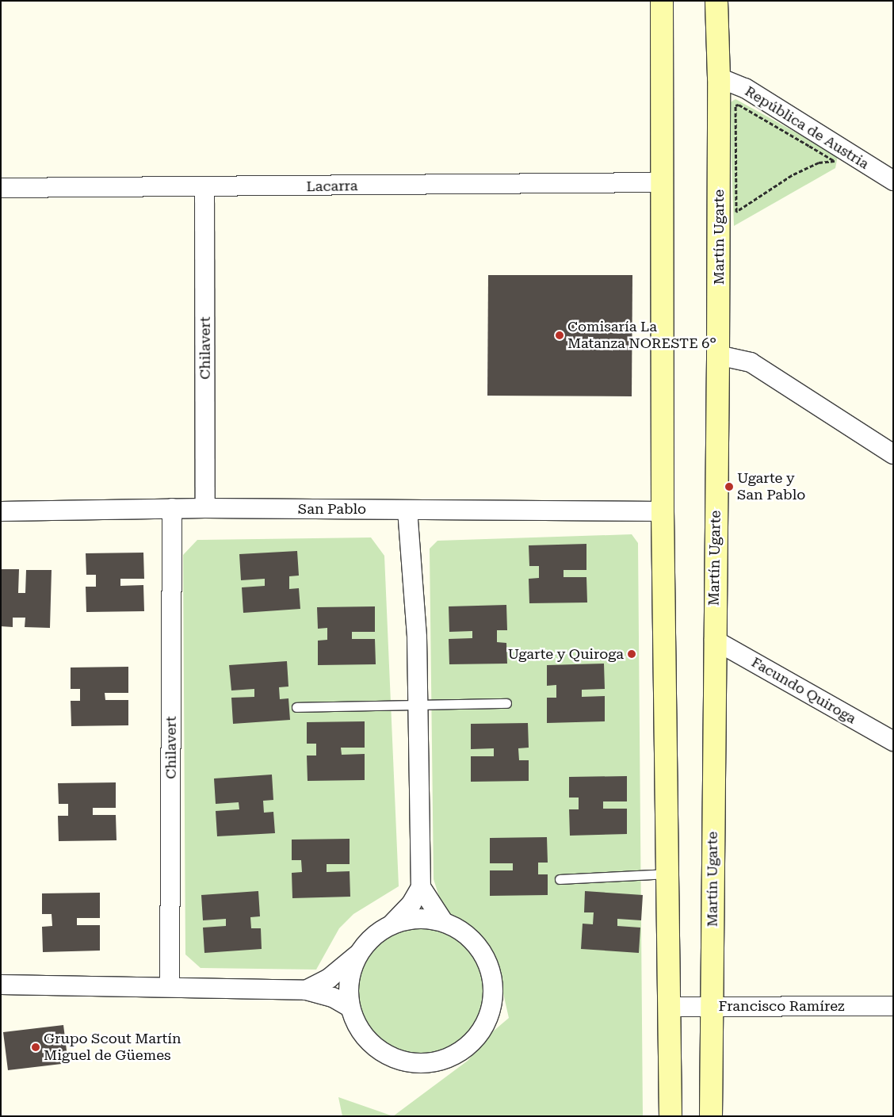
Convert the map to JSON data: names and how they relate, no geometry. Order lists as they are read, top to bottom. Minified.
{"streets":{"street":["República de Austria","Lacarra","Martín Ugarte","Chilavert","San Pablo","Facundo Quiroga","Francisco Ramírez"]},"crossings":[["República de Austria","Martín Ugarte"],["Lacarra","Chilavert"],["Martín Ugarte","Facundo Quiroga"],["Martín Ugarte","Francisco Ramírez"],["Chilavert","San Pablo"]],"places":["Comisaría La Matanza NORESTE 6°","Ugarte y San Pablo","Ugarte y Quiroga","Grupo Scout Martín Miguel de Güemes"]}
